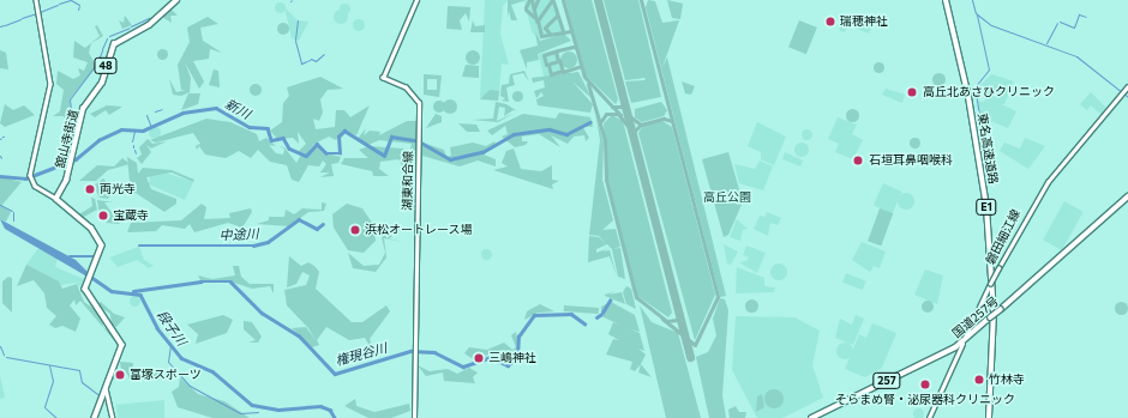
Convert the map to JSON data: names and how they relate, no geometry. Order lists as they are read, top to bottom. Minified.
{"streets":{"highway":["東名高速道路","E1","国道257号","257"],"main road":["48","舘山寺街道","湖東和合線","磐田細江線"]},"crossings":[["磐田細江線","国道257号"]],"water":["新川","中途川","段子川","権現谷川"],"parks":["高丘公園"],"places":["瑞穂神社","高丘北あさひクリニック","石垣耳鼻咽喉科","両光寺","宝蔵寺","浜松オートレース場","三嶋神社","富塚スポーツ","竹林寺","そらまめ腎・泌尿器科クリニック"]}
